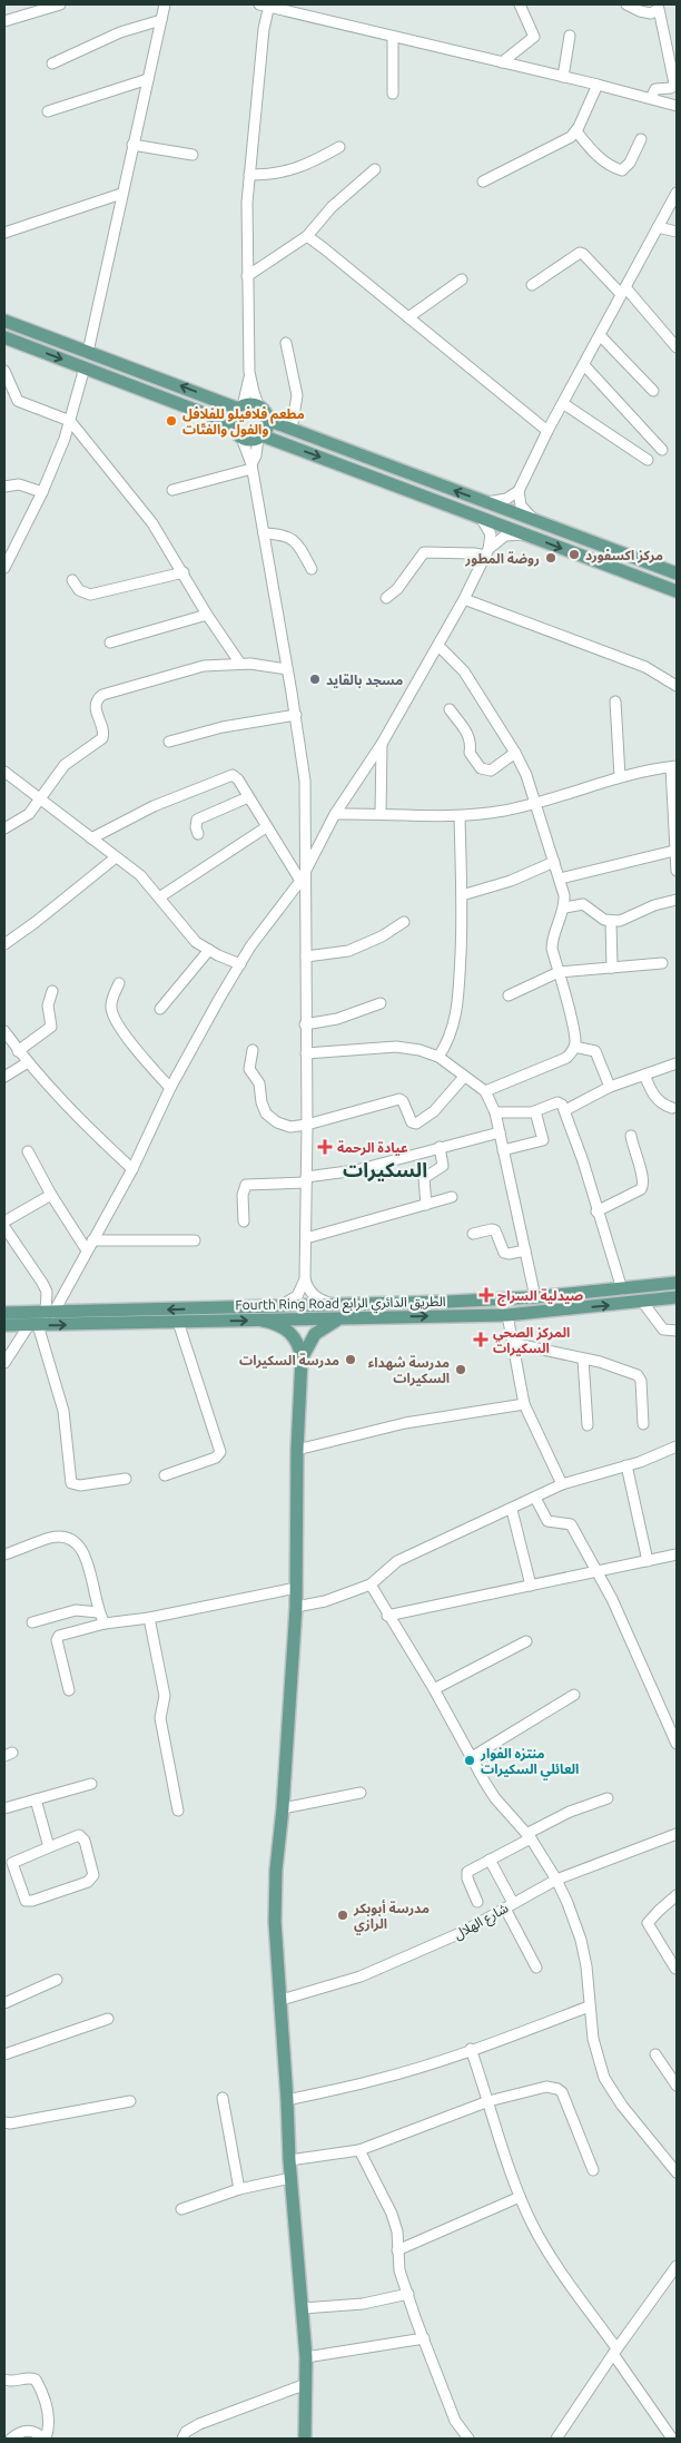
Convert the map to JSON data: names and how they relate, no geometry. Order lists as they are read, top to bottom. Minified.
{"streets":{"main road":["Fourth Ring Road الطريق الدائري الرابع"],"street":["شارع الهلال"]},"districts":["السكيرات"],"places":{"other":["مطعم فلافيلو للفلافل والفول والفتّات","مركز اكسفورد","روضة المطور","مسجد بالقايد","مدرسة السكيرات","مدرسة شهداء السكيرات","منتزه الفوار العائلي السكيرات","مدرسة أبوبكر الرازي"],"health":["عيادة الرحمة","صيدلية السراج","المركز الصحي السكيرات"]}}
